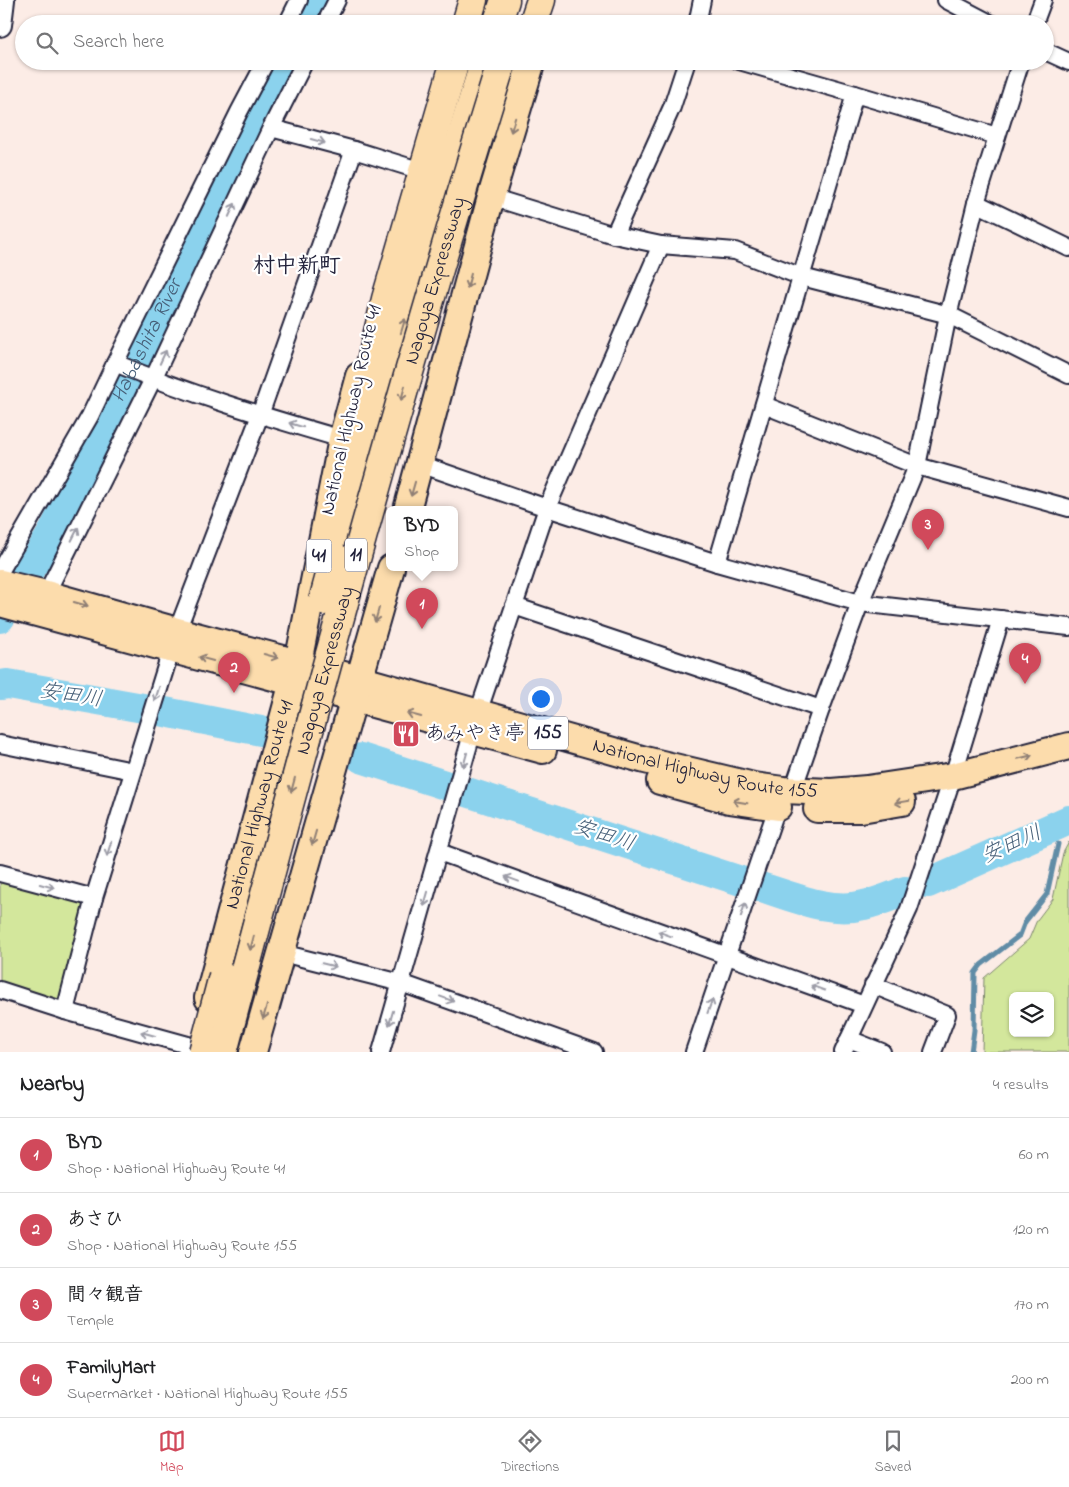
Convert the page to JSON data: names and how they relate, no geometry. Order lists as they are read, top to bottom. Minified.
{"streets":{"highway":["Nagoya Expressway","National Highway Route 41","11","41","155","National Highway Route 155"]},"crossings":[["Nagoya Expressway","National Highway Route 41"],["Nagoya Expressway","11"],["National Highway Route 41","National Highway Route 155"]],"districts":["村中新町"],"water":["Habashita River","安田川"],"places":{"restaurant":["あみやき亭"]},"page":{"search":"Search here","popup":["BYD","Shop"],"pins":["3","1","4","2"],"heading":["Nearby","4 results"],"list":[{"mark":"1","name":"BYD","note":"Shop · National Highway Route 41","value":"60 m"},{"mark":"2","name":"あさひ","note":"Shop · National Highway Route 155","value":"120 m"},{"mark":"3","name":"間々観音","note":"Temple","value":"170 m"},{"mark":"4","name":"FamilyMart","note":"Supermarket · National Highway Route 155","value":"200 m"}],"nav":["Map","Directions","Saved"]}}
